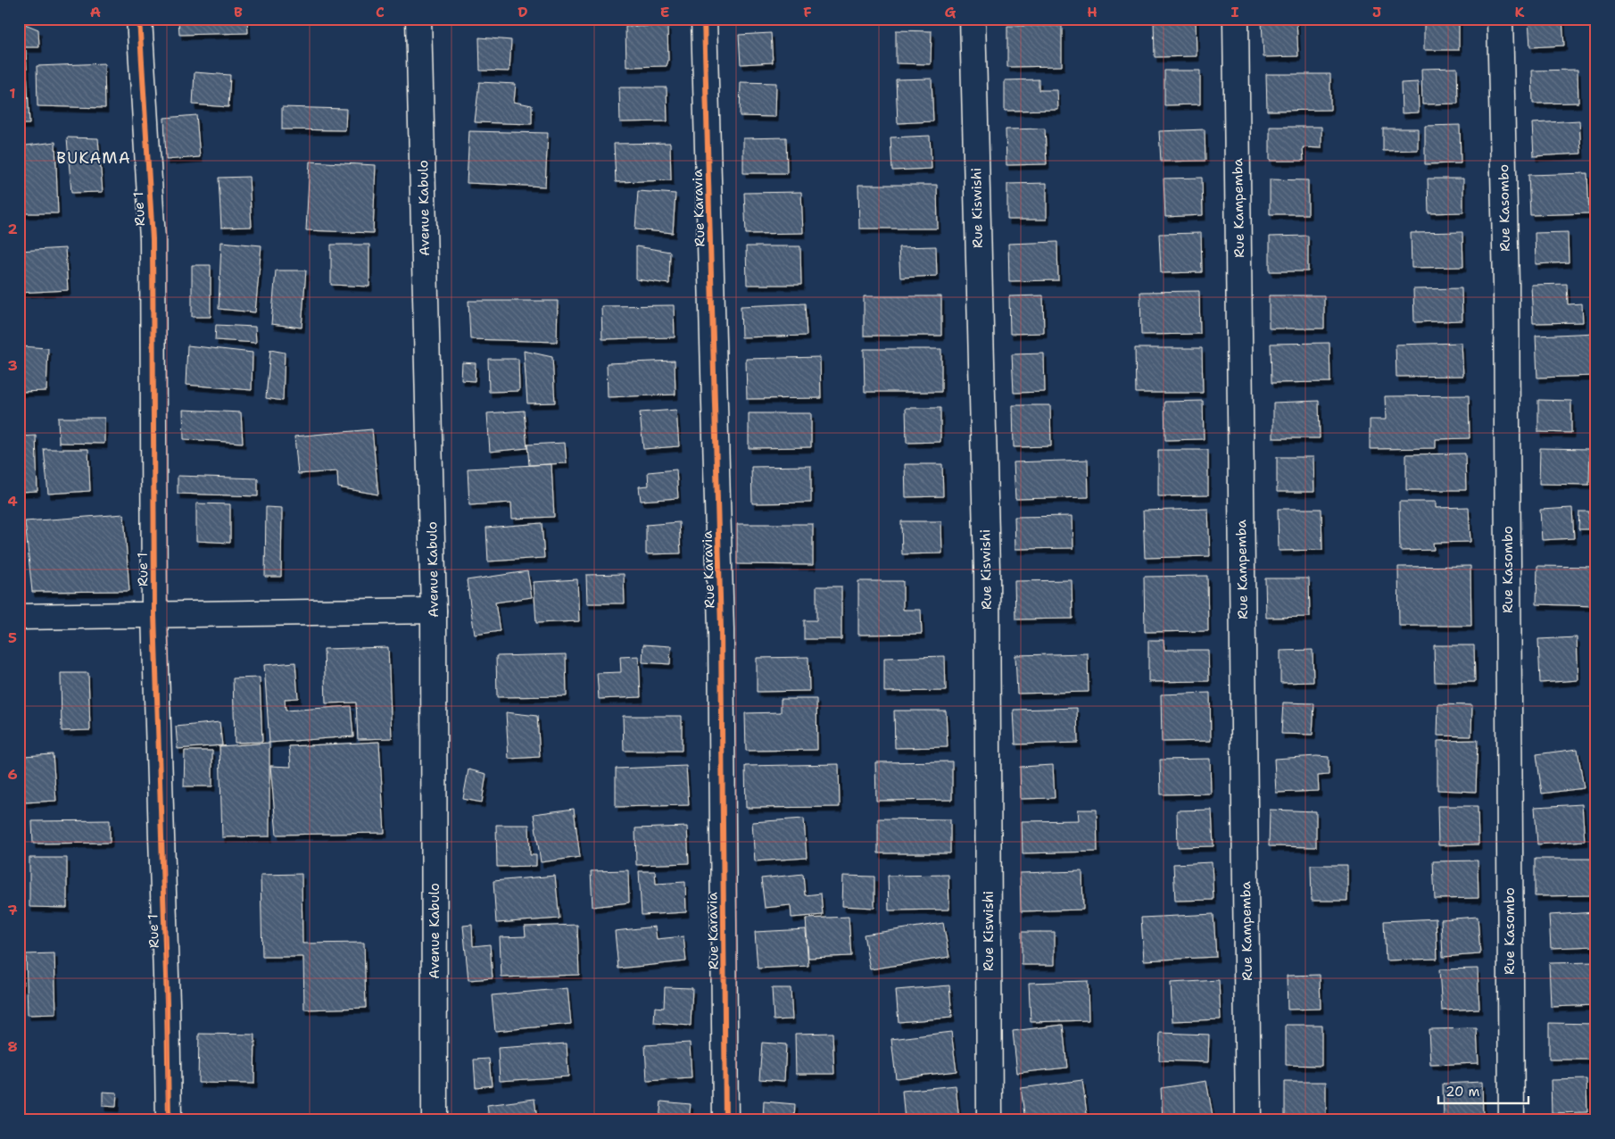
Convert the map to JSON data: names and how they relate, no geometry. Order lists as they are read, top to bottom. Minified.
{"streets":{"street":["Avenue Kabulo","Rue Karavia","Rue Kiswishi","Rue Kampemba","Rue Kasombo","Rue 1"]},"districts":["BUKAMA"],"scale_bar":"20 m","grid":{"columns":["A","B","C","D","E","F","G","H","I","J","K"],"rows":["1","2","3","4","5","6","7","8"]}}
